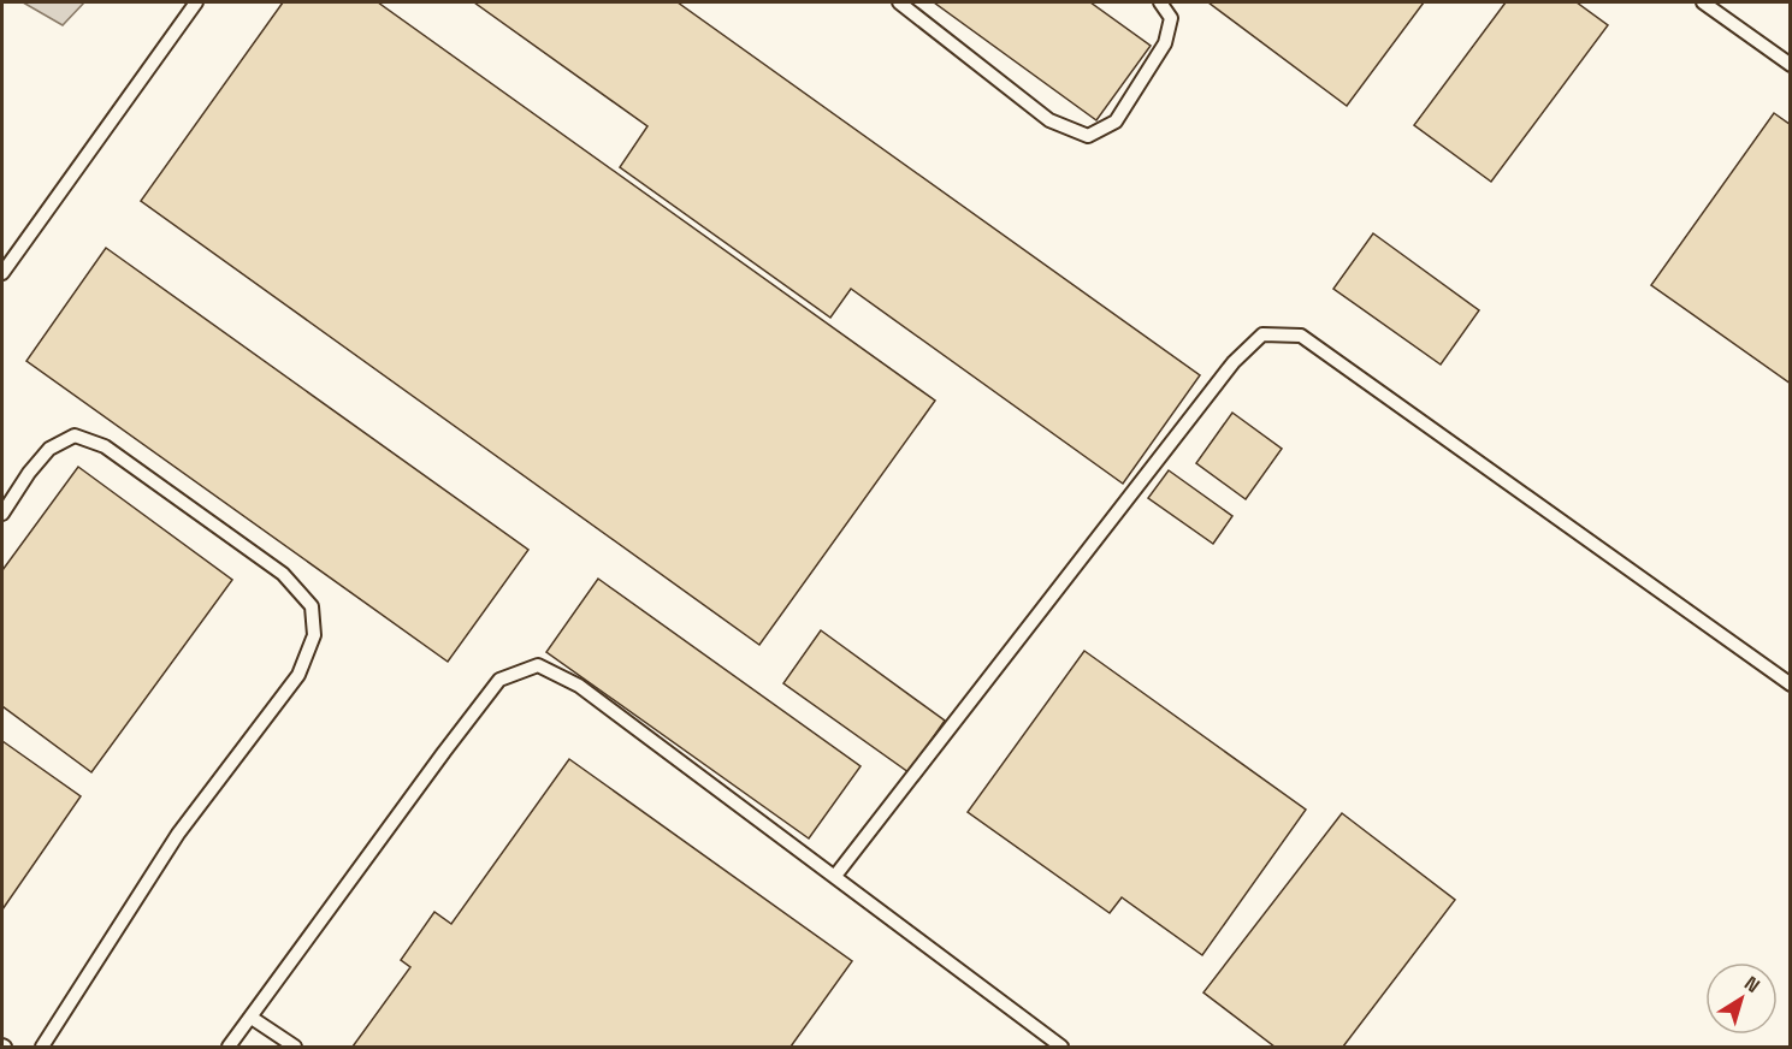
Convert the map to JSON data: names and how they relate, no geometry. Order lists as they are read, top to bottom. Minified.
{"north":"top right"}
